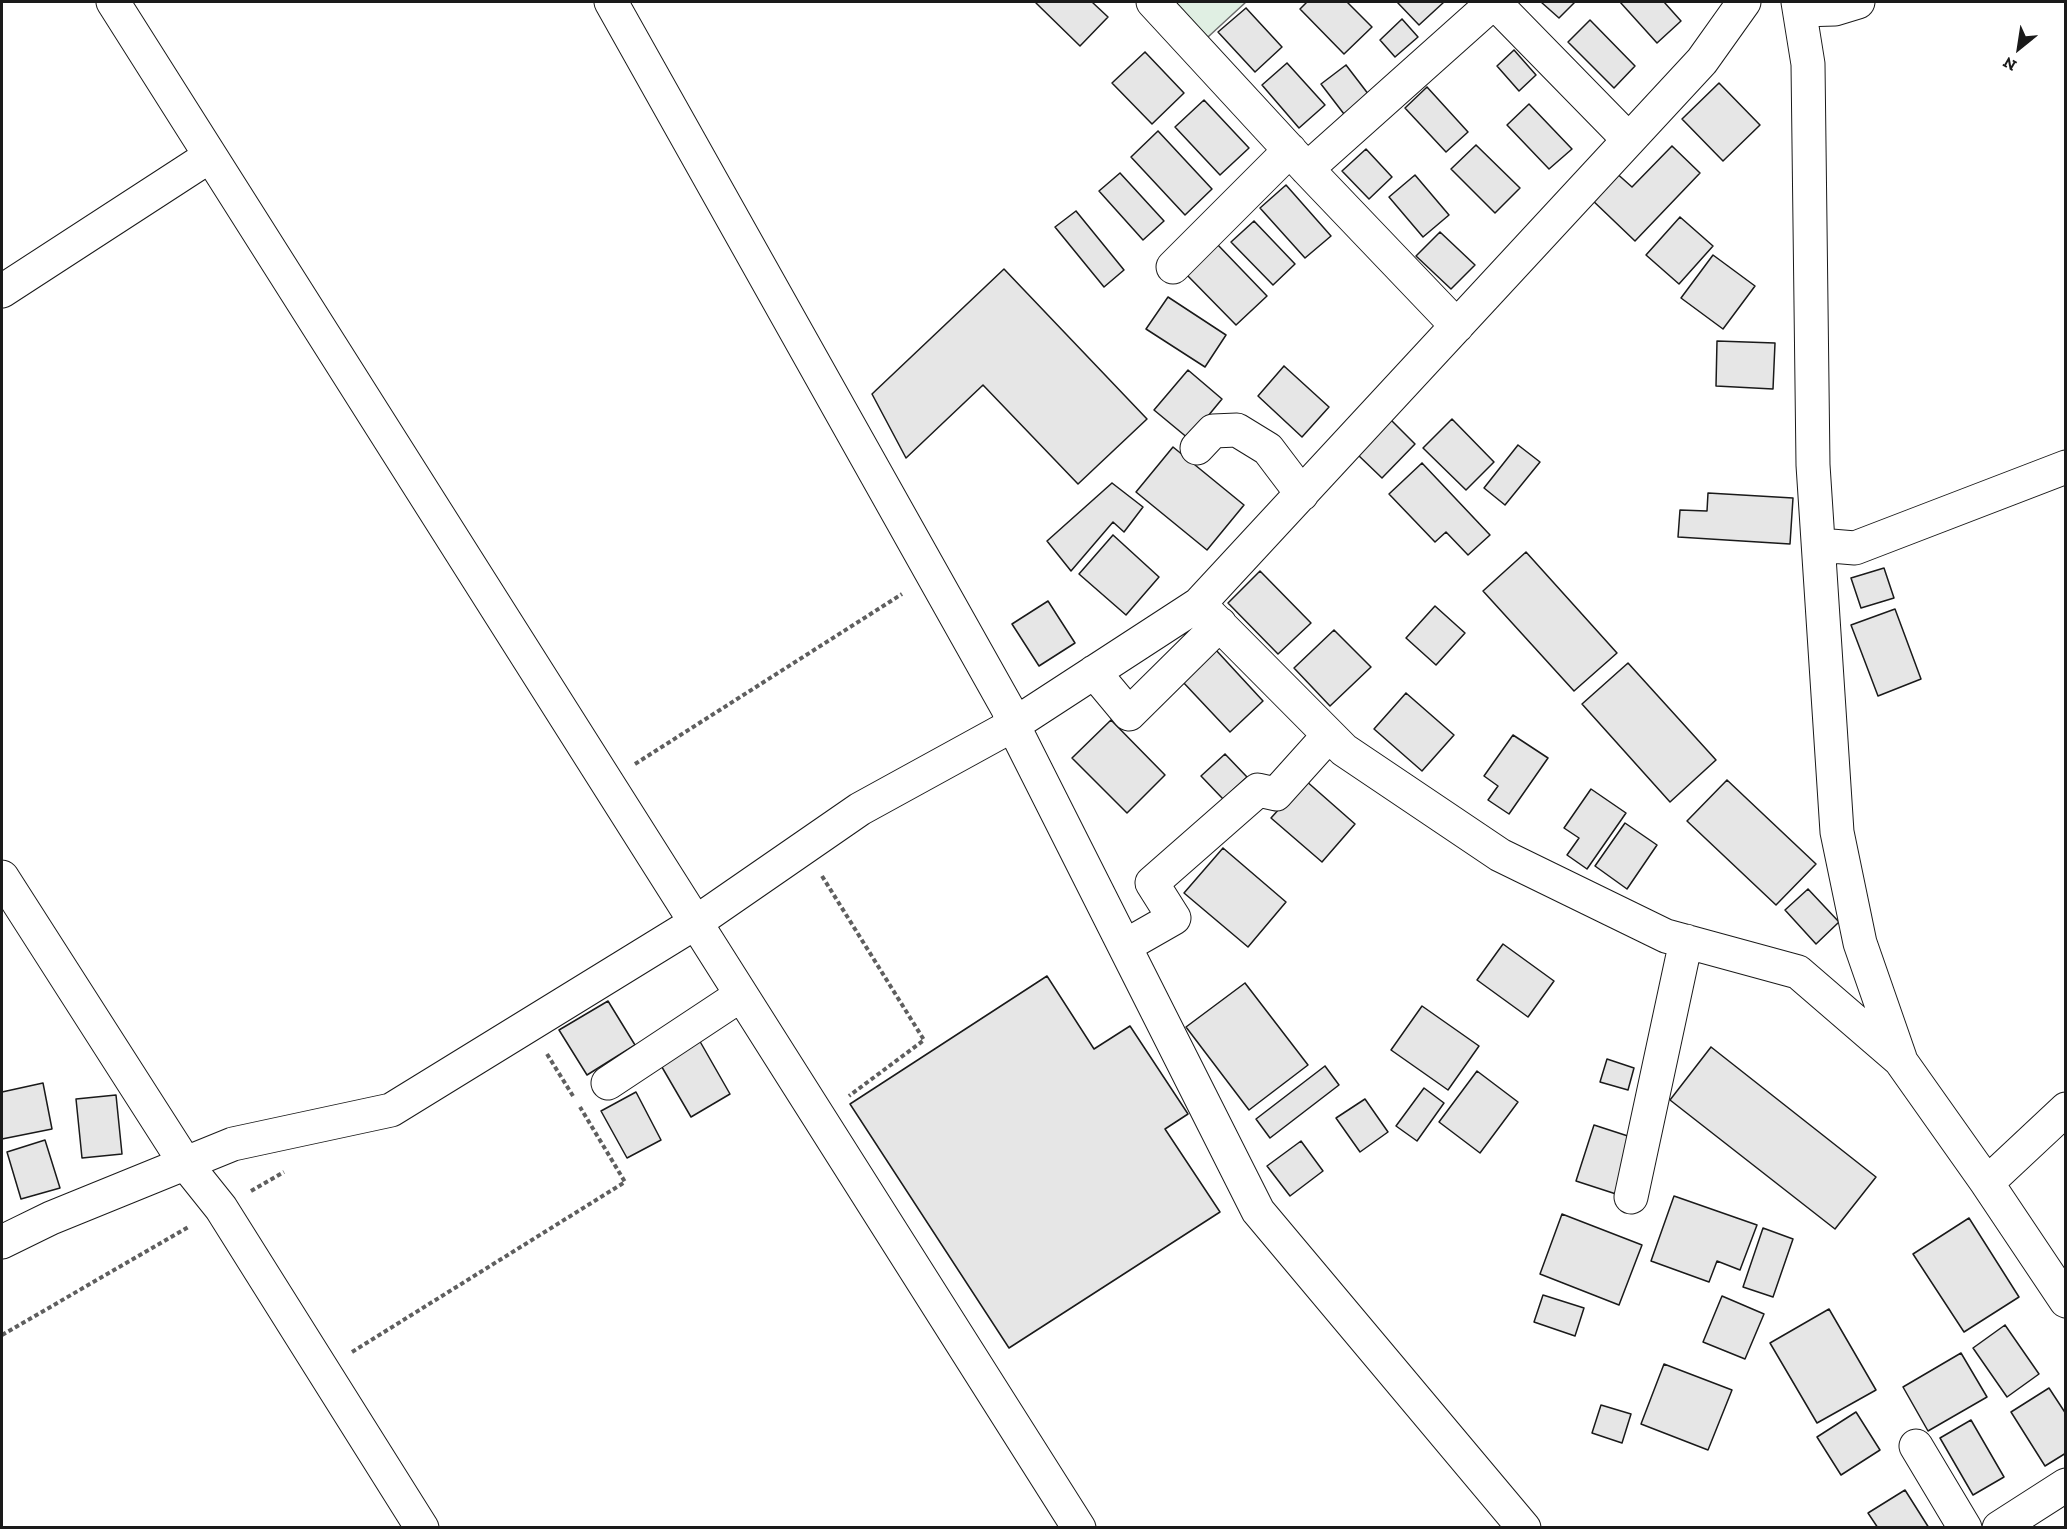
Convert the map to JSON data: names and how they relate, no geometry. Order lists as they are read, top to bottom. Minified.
{"north":"bottom left"}
